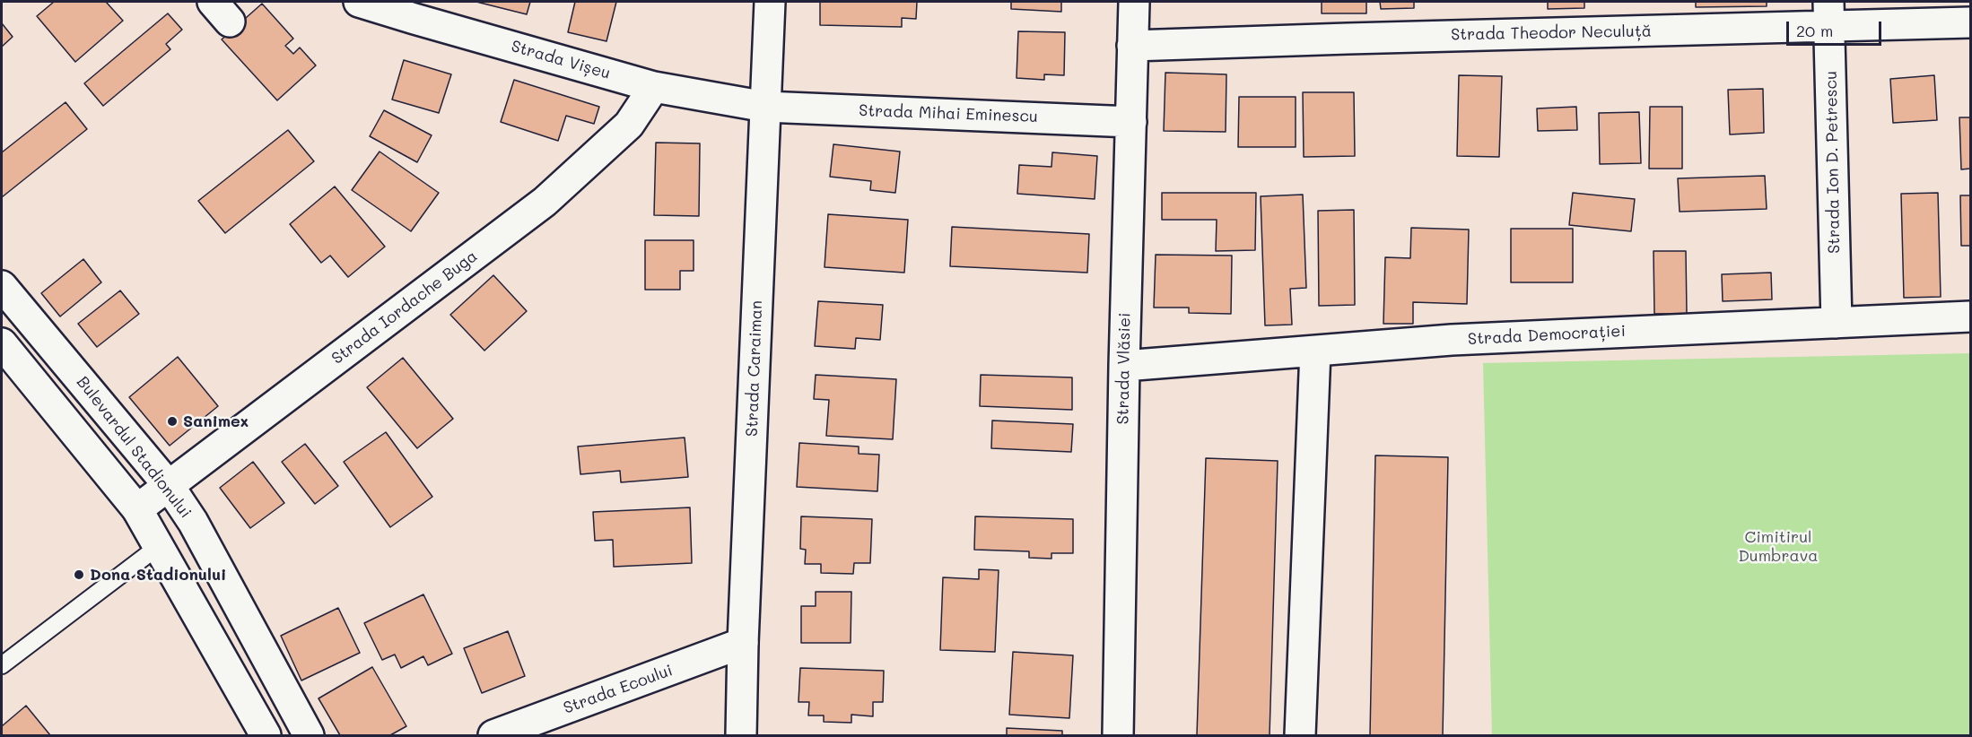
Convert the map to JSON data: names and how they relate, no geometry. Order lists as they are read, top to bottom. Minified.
{"streets":{"street":["Strada Theodor Neculuță","Strada Vișeu","Strada Mihai Eminescu","Strada Ion D. Petrescu","Strada Iordache Buga","Strada Democrației","Strada Caraiman","Strada Vlăsiei","Bulevardul Stadionului","Strada Ecoului"]},"crossings":[["Strada Theodor Neculuță","Strada Ion D. Petrescu"],["Strada Theodor Neculuță","Strada Vlăsiei"],["Strada Vișeu","Strada Mihai Eminescu"],["Strada Vișeu","Strada Iordache Buga"],["Strada Vișeu","Strada Caraiman"],["Strada Mihai Eminescu","Strada Caraiman"],["Strada Mihai Eminescu","Strada Vlăsiei"],["Strada Ion D. Petrescu","Strada Democrației"],["Strada Iordache Buga","Bulevardul Stadionului"],["Strada Democrației","Strada Vlăsiei"],["Strada Caraiman","Strada Ecoului"]],"parks":["Cimitirul Dumbrava"],"places":["Sanimex","Dona Stadionului"],"scale_bar":"20 m"}
